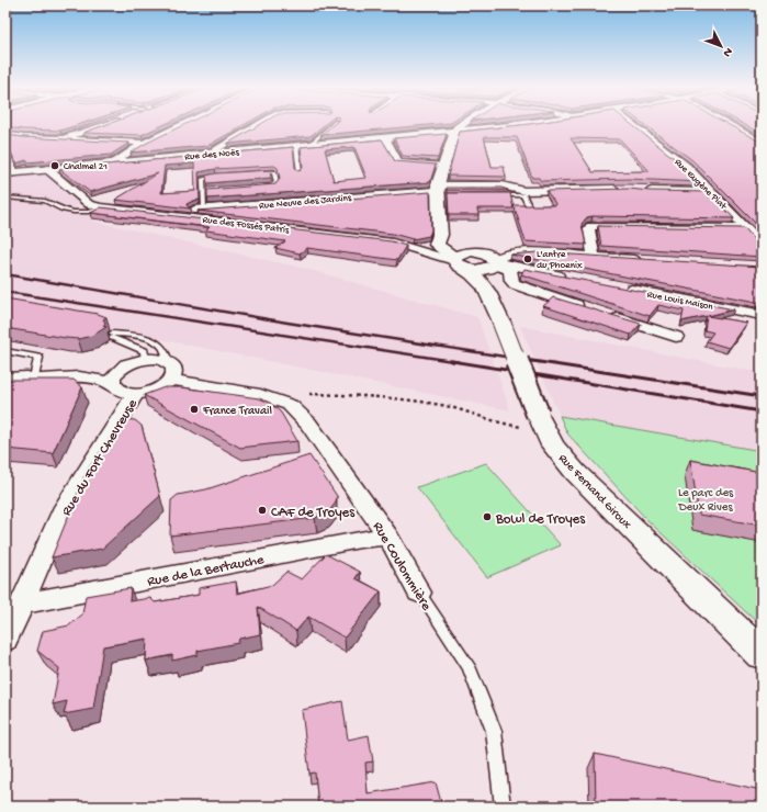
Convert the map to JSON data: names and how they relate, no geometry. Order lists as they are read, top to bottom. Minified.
{"streets":{"street":["Rue des Noës","Rue Eugène Piat","Rue Neuve des Jardins","Rue des Fossés Patris","Rue Louis Maison","Rue du Fort Chevreuse","Rue Fernand Giroux","Rue Coulommière","Rue de la Bertauche"]},"crossings":[["Rue des Noës","Rue des Fossés Patris"],["Rue Neuve des Jardins","Rue des Fossés Patris"],["Rue des Fossés Patris","Rue Fernand Giroux"],["Rue du Fort Chevreuse","Rue de la Bertauche"],["Rue Coulommière","Rue de la Bertauche"]],"parks":["Le parc des Deux Rives"],"places":["Chalmel 21","L'antre du Phoenix","France Travail","CAF de Troyes","Bowl de Troyes"],"north":"bottom right"}
